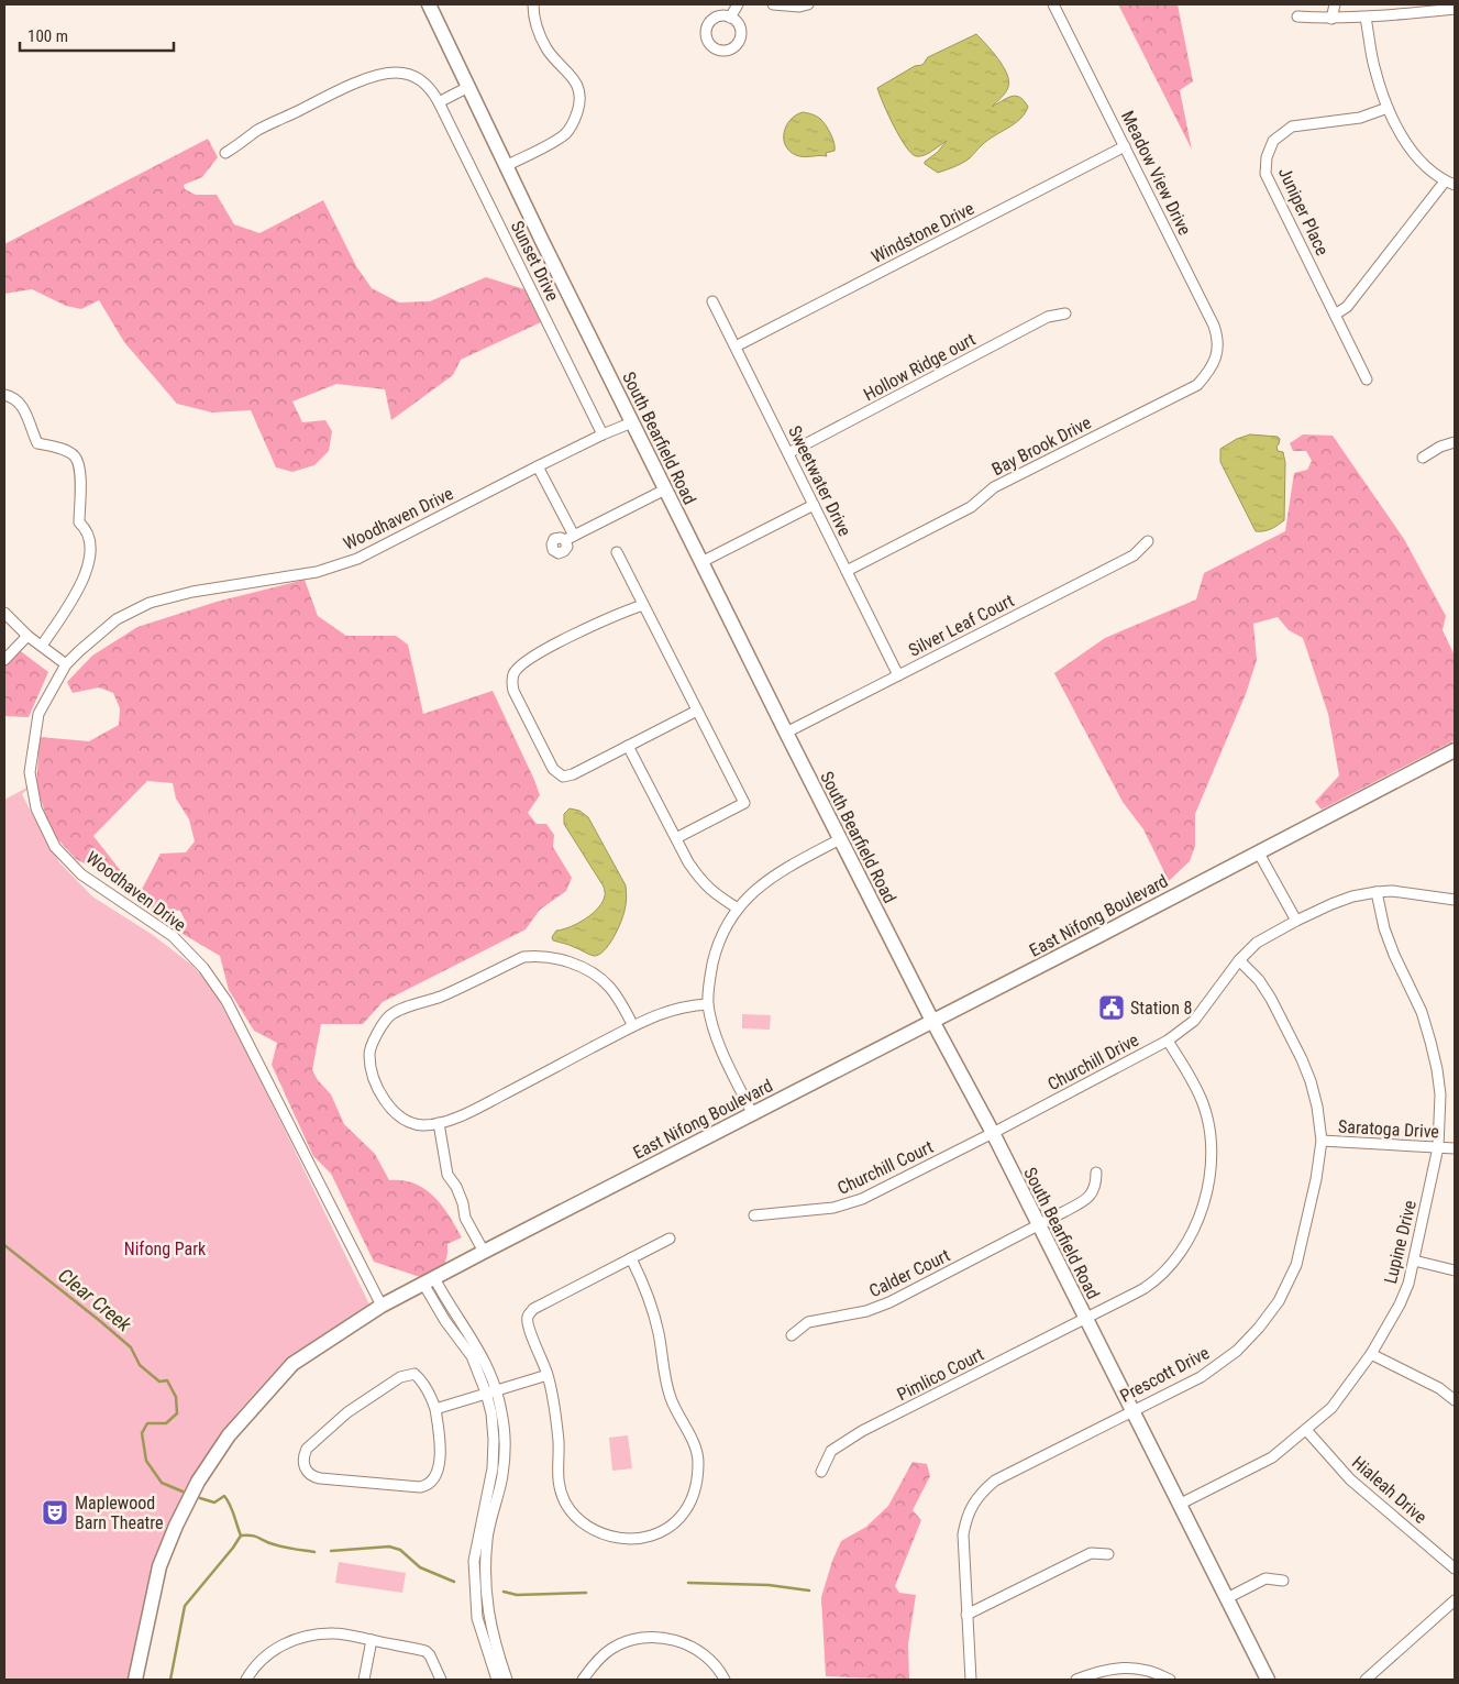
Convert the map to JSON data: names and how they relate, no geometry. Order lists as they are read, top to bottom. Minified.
{"streets":{"street":["Meadow View Drive","Juniper Place","Windstone Drive","Sunset Drive","Hollow Ridge ourt","South Bearfield Road","Bay Brook Drive","Sweetwater Drive","Woodhaven Drive","Silver Leaf Court","East Nifong Boulevard","Churchill Drive","Saratoga Drive","Churchill Court","Lupine Drive","Calder Court","Pimlico Court","Prescott Drive","Hialeah Drive"]},"crossings":[["Meadow View Drive","Windstone Drive"],["Meadow View Drive","Bay Brook Drive"],["Windstone Drive","Sweetwater Drive"],["Sunset Drive","Woodhaven Drive"],["Hollow Ridge ourt","Sweetwater Drive"],["South Bearfield Road","Woodhaven Drive"],["South Bearfield Road","Silver Leaf Court"],["South Bearfield Road","East Nifong Boulevard"],["South Bearfield Road","Churchill Drive"],["South Bearfield Road","Churchill Court"],["South Bearfield Road","Lupine Drive"],["South Bearfield Road","Calder Court"],["South Bearfield Road","Pimlico Court"],["South Bearfield Road","Prescott Drive"],["Bay Brook Drive","Sweetwater Drive"],["Sweetwater Drive","Silver Leaf Court"],["Woodhaven Drive","East Nifong Boulevard"],["Churchill Drive","Churchill Court"],["Churchill Drive","Lupine Drive"],["Churchill Drive","Pimlico Court"],["Churchill Drive","Prescott Drive"],["Saratoga Drive","Lupine Drive"],["Saratoga Drive","Prescott Drive"],["Lupine Drive","Hialeah Drive"]],"water":["Clear Creek"],"parks":["Nifong Park"],"places":{"public building":["Station 8"],"theatre":["Maplewood Barn Theatre"]},"scale_bar":"100 m"}
